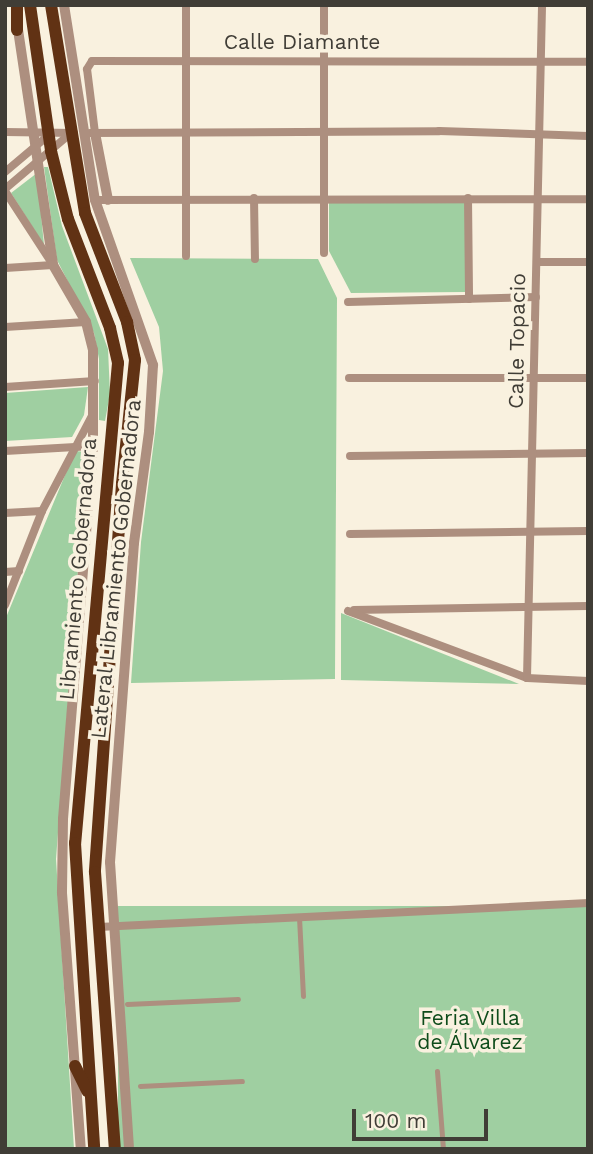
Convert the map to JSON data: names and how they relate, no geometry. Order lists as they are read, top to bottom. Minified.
{"streets":{"highway":["Libramiento Gobernadora"],"street":["Calle Diamante","Calle Topacio","Lateral Libramiento Gobernadora"]},"crossings":[["Calle Diamante","Calle Topacio"],["Libramiento Gobernadora","Lateral Libramiento Gobernadora"]],"parks":["Feria Villa de Álvarez"],"scale_bar":"100 m"}
